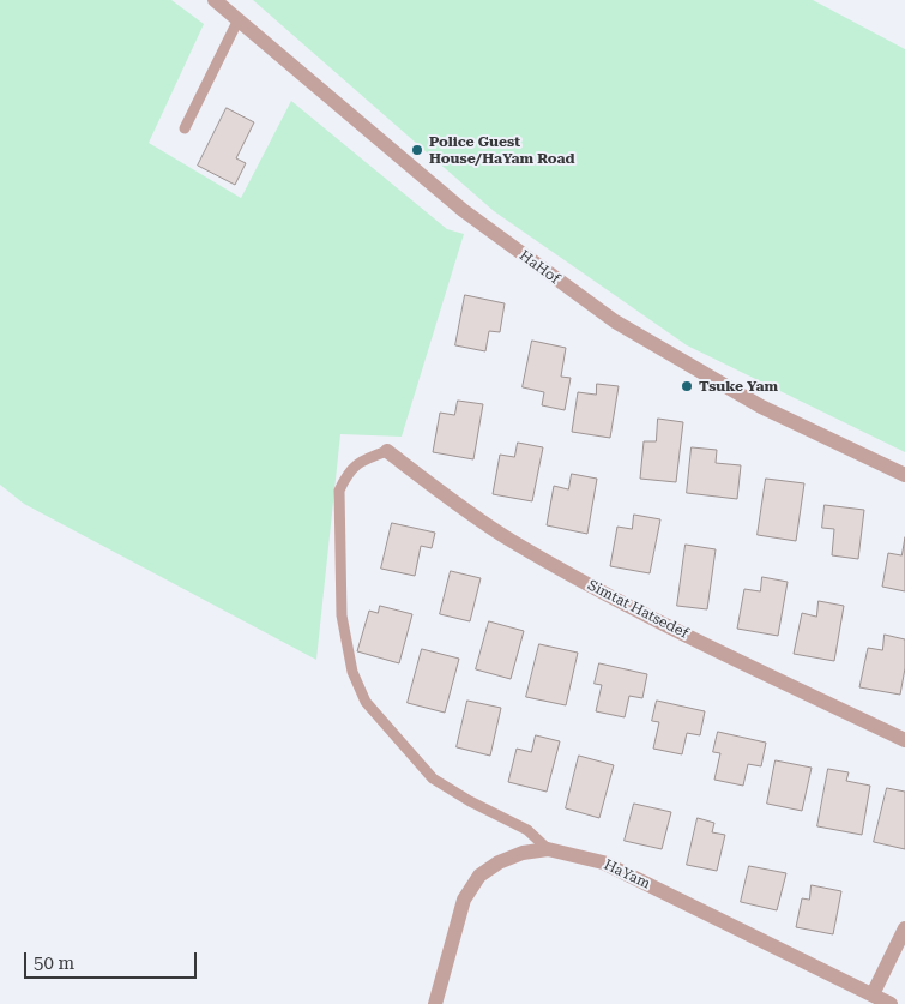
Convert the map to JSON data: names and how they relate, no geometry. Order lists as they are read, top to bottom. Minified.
{"streets":{"street":["HaHof","Simtat Hatsedef","HaYam"]},"places":["Police Guest House/HaYam Road","Tsuke Yam"],"scale_bar":"50 m"}
